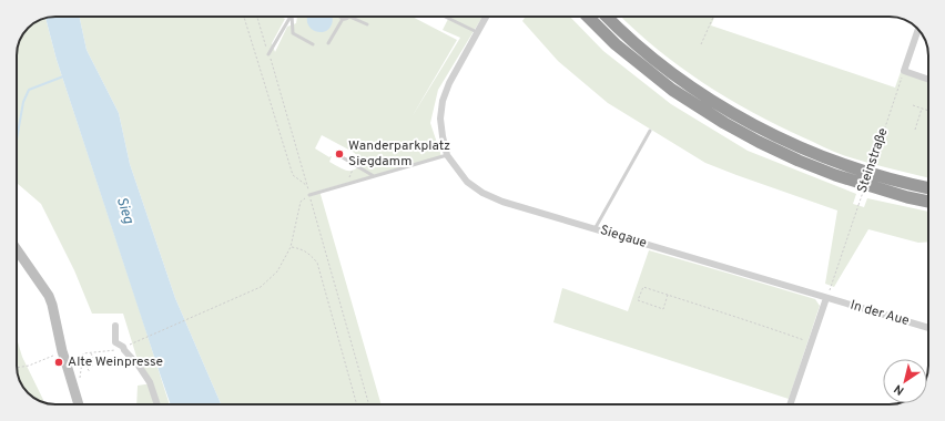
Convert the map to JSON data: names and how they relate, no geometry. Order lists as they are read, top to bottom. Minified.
{"streets":{"street":["Siegaue","In der Aue"],"path":["Steinstraße"]},"crossings":[["Steinstraße","Siegaue"],["Steinstraße","In der Aue"],["Siegaue","In der Aue"]],"water":["Sieg"],"places":["Wanderparkplatz Siegdamm","Alte Weinpresse"],"north":"bottom left"}
